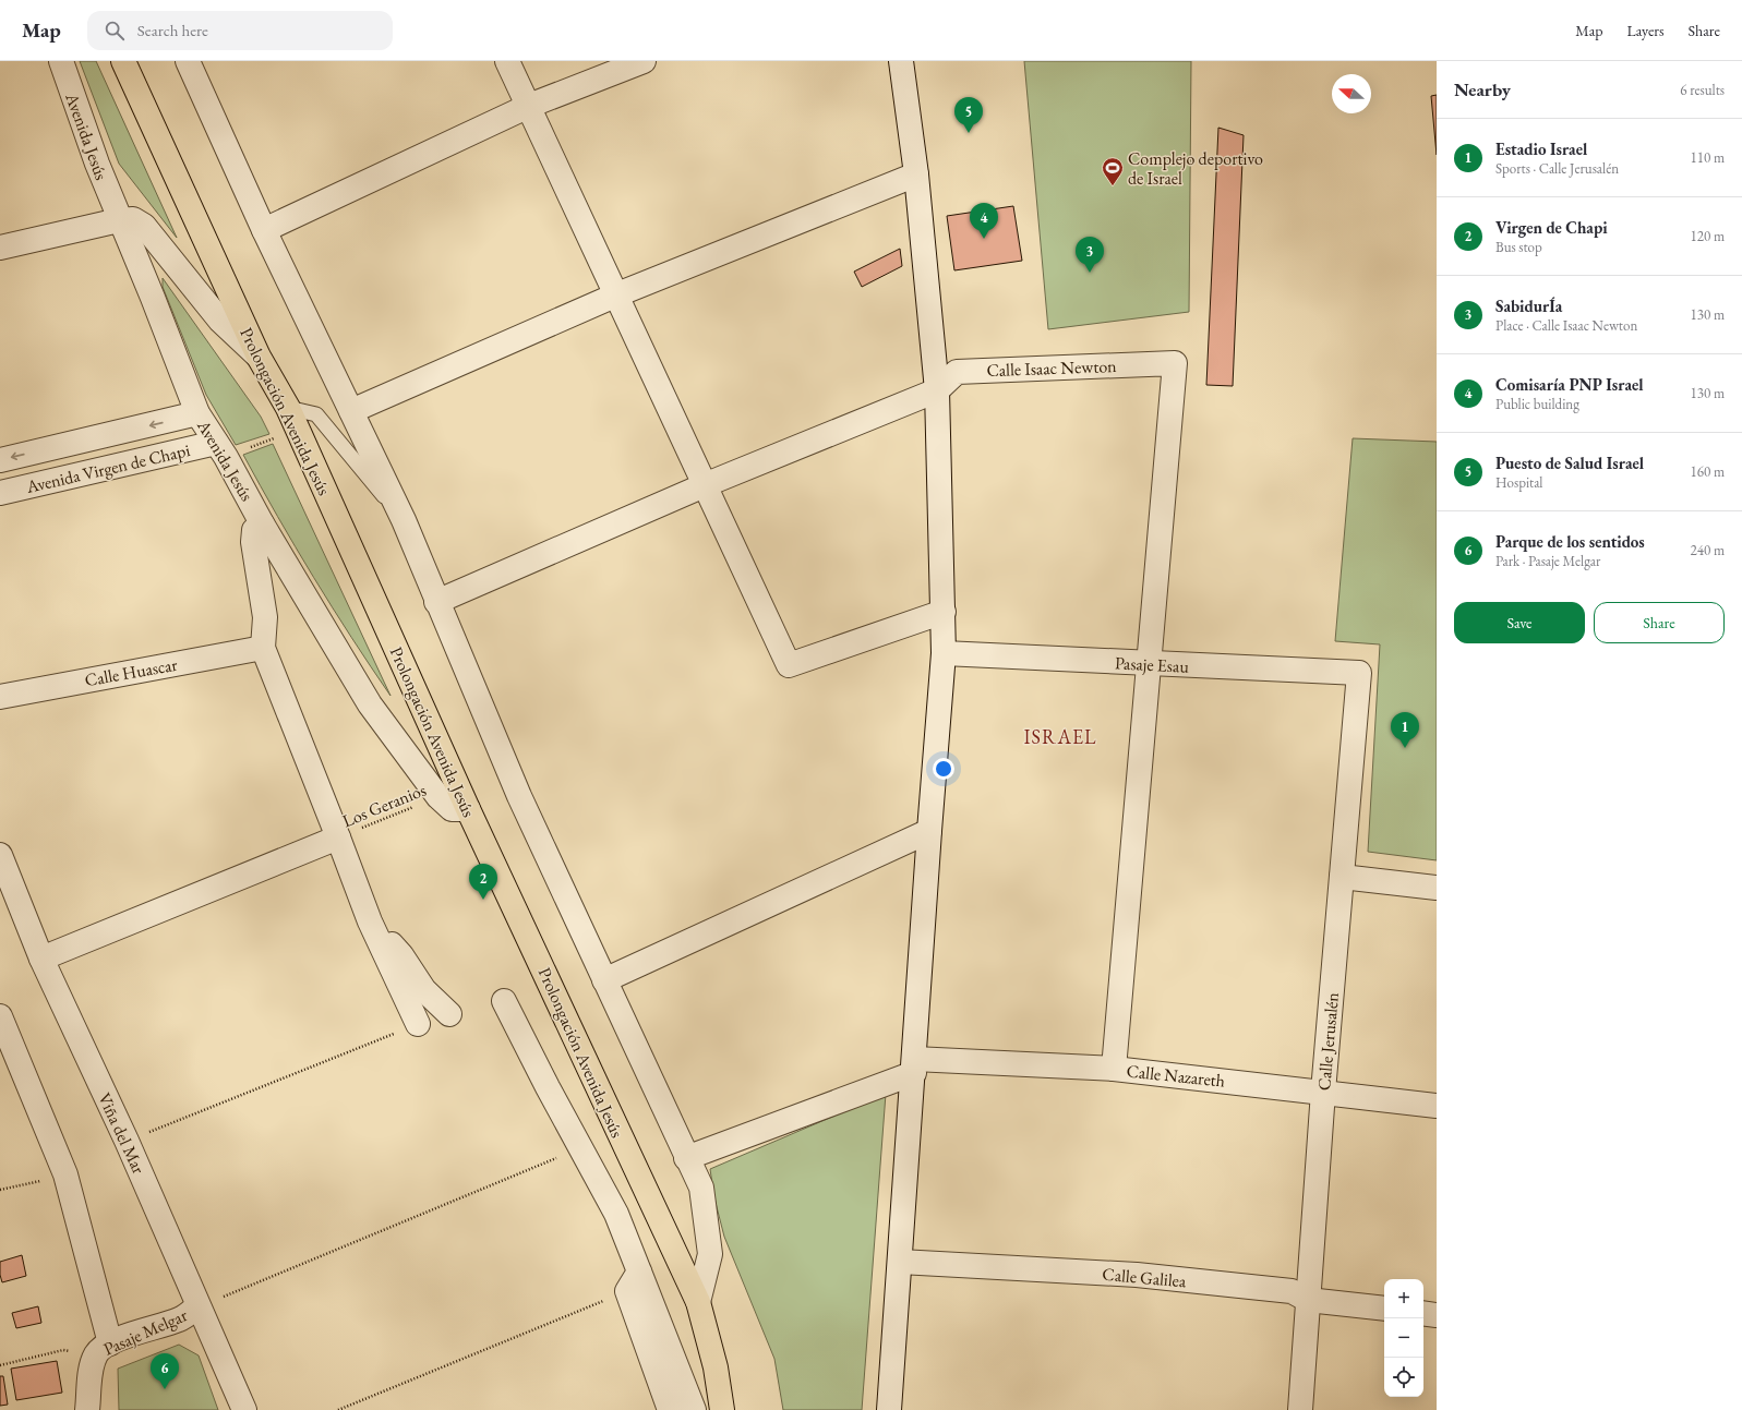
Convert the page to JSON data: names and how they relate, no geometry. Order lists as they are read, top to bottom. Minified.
{"streets":{"main road":["Prolongación Avenida Jesús"],"street":["Avenida Jesús","Calle Isaac Newton","Avenida Virgen de Chapi","Pasaje Esau","Calle Huascar","Calle Jerusalén","Calle Nazareth","Viña del Mar","Calle Galilea","Pasaje Melgar"],"path":["Los Geranios"]},"crossings":[["Avenida Jesús","Prolongación Avenida Jesús"],["Avenida Jesús","Avenida Virgen de Chapi"],["Avenida Jesús","Los Geranios"],["Calle Isaac Newton","Pasaje Esau"],["Pasaje Esau","Calle Jerusalén"],["Calle Jerusalén","Calle Nazareth"],["Calle Jerusalén","Calle Galilea"],["Viña del Mar","Pasaje Melgar"]],"districts":["ISRAEL"],"places":{"sports":["Complejo deportivo de Israel"]},"north":"left","page":{"header":"Map","search":"Search here","nav":["Map","Layers","Share"],"heading":["Nearby","6 results"],"pins":["5","4","3","1","2","6"],"list":[{"mark":"1","name":"Estadio Israel","note":"Sports · Calle Jerusalén","value":"110 m"},{"mark":"2","name":"Virgen de Chapi","note":"Bus stop","value":"120 m"},{"mark":"3","name":"SabidurÍa","note":"Place · Calle Isaac Newton","value":"130 m"},{"mark":"4","name":"Comisaría PNP Israel","note":"Public building","value":"130 m"},{"mark":"5","name":"Puesto de Salud Israel","note":"Hospital","value":"160 m"},{"mark":"6","name":"Parque de los sentidos","note":"Park · Pasaje Melgar","value":"240 m"}],"buttons":["Save","Share"],"map_buttons":["+","−"]}}
